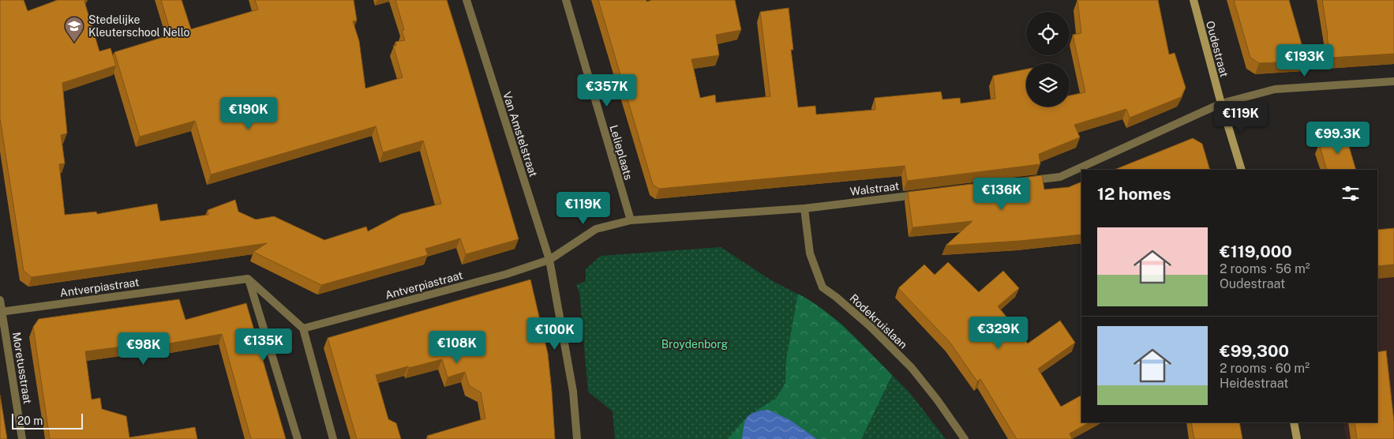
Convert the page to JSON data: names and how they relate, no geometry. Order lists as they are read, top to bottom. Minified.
{"streets":{"street":["Oudestraat","Van Amstelstraat","Lelieplaats","Walstraat","Antverpiastraat","Rodekruislaan","Moretusstraat"]},"crossings":[["Van Amstelstraat","Walstraat"],["Van Amstelstraat","Antverpiastraat"],["Lelieplaats","Walstraat"],["Walstraat","Antverpiastraat"],["Walstraat","Rodekruislaan"],["Antverpiastraat","Moretusstraat"]],"parks":["Broydenborg"],"places":{"school or university":["Stedelijke Kleuterschool Nello"]},"scale_bar":"20 m","page":{"price":["€193K","€357K","€190K","€119K","€99.3K","€136K","€119K","€329K","€100K","€135K","€108K","€98K"],"heading":"12 homes","list":[{"name":"€119,000","note":"2 rooms · 56 m² · Oudestraat"},{"name":"€99,300","note":"2 rooms · 60 m² · Heidestraat"}],"scale":"20 m"}}
